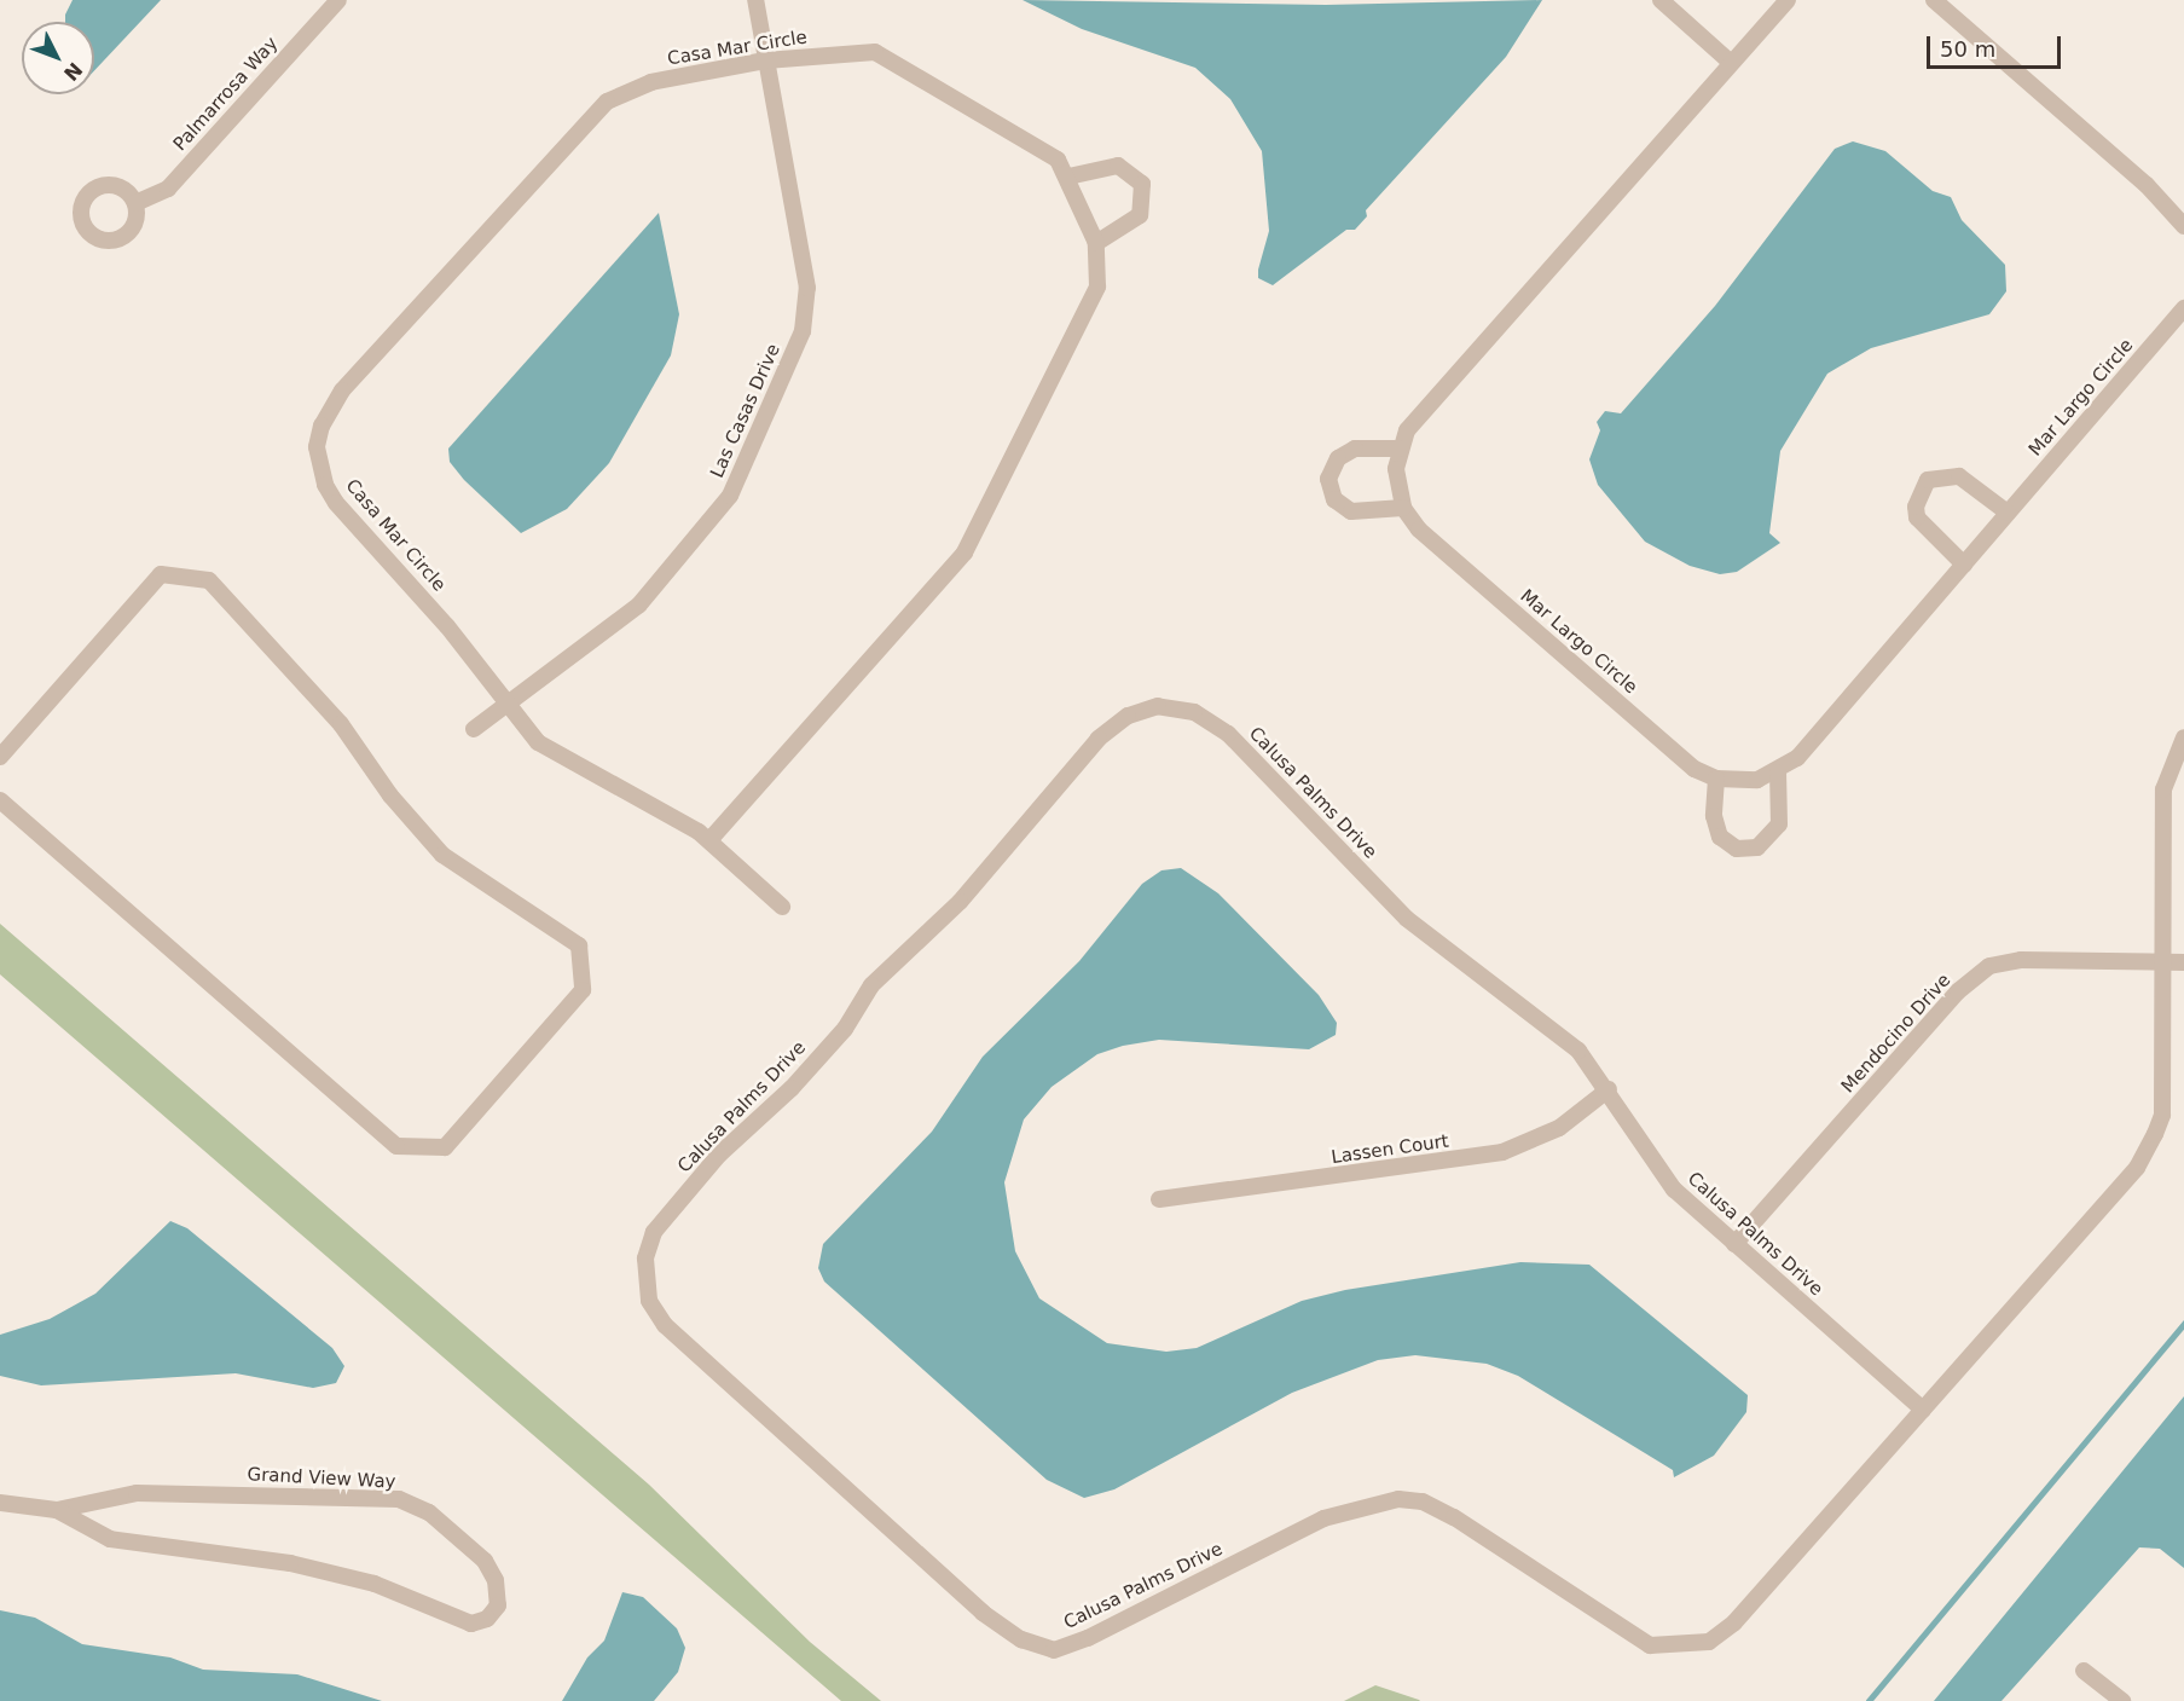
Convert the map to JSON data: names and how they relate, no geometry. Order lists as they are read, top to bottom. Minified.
{"streets":{"street":["Casa Mar Circle","Palmarrosa Way","Mar Largo Circle","Las Casas Drive","Calusa Palms Drive","Mendocino Drive","Lassen Court","Grand View Way"]},"crossings":[["Casa Mar Circle","Las Casas Drive"],["Calusa Palms Drive","Mendocino Drive"],["Calusa Palms Drive","Lassen Court"]],"scale_bar":"50 m","north":"bottom right"}
